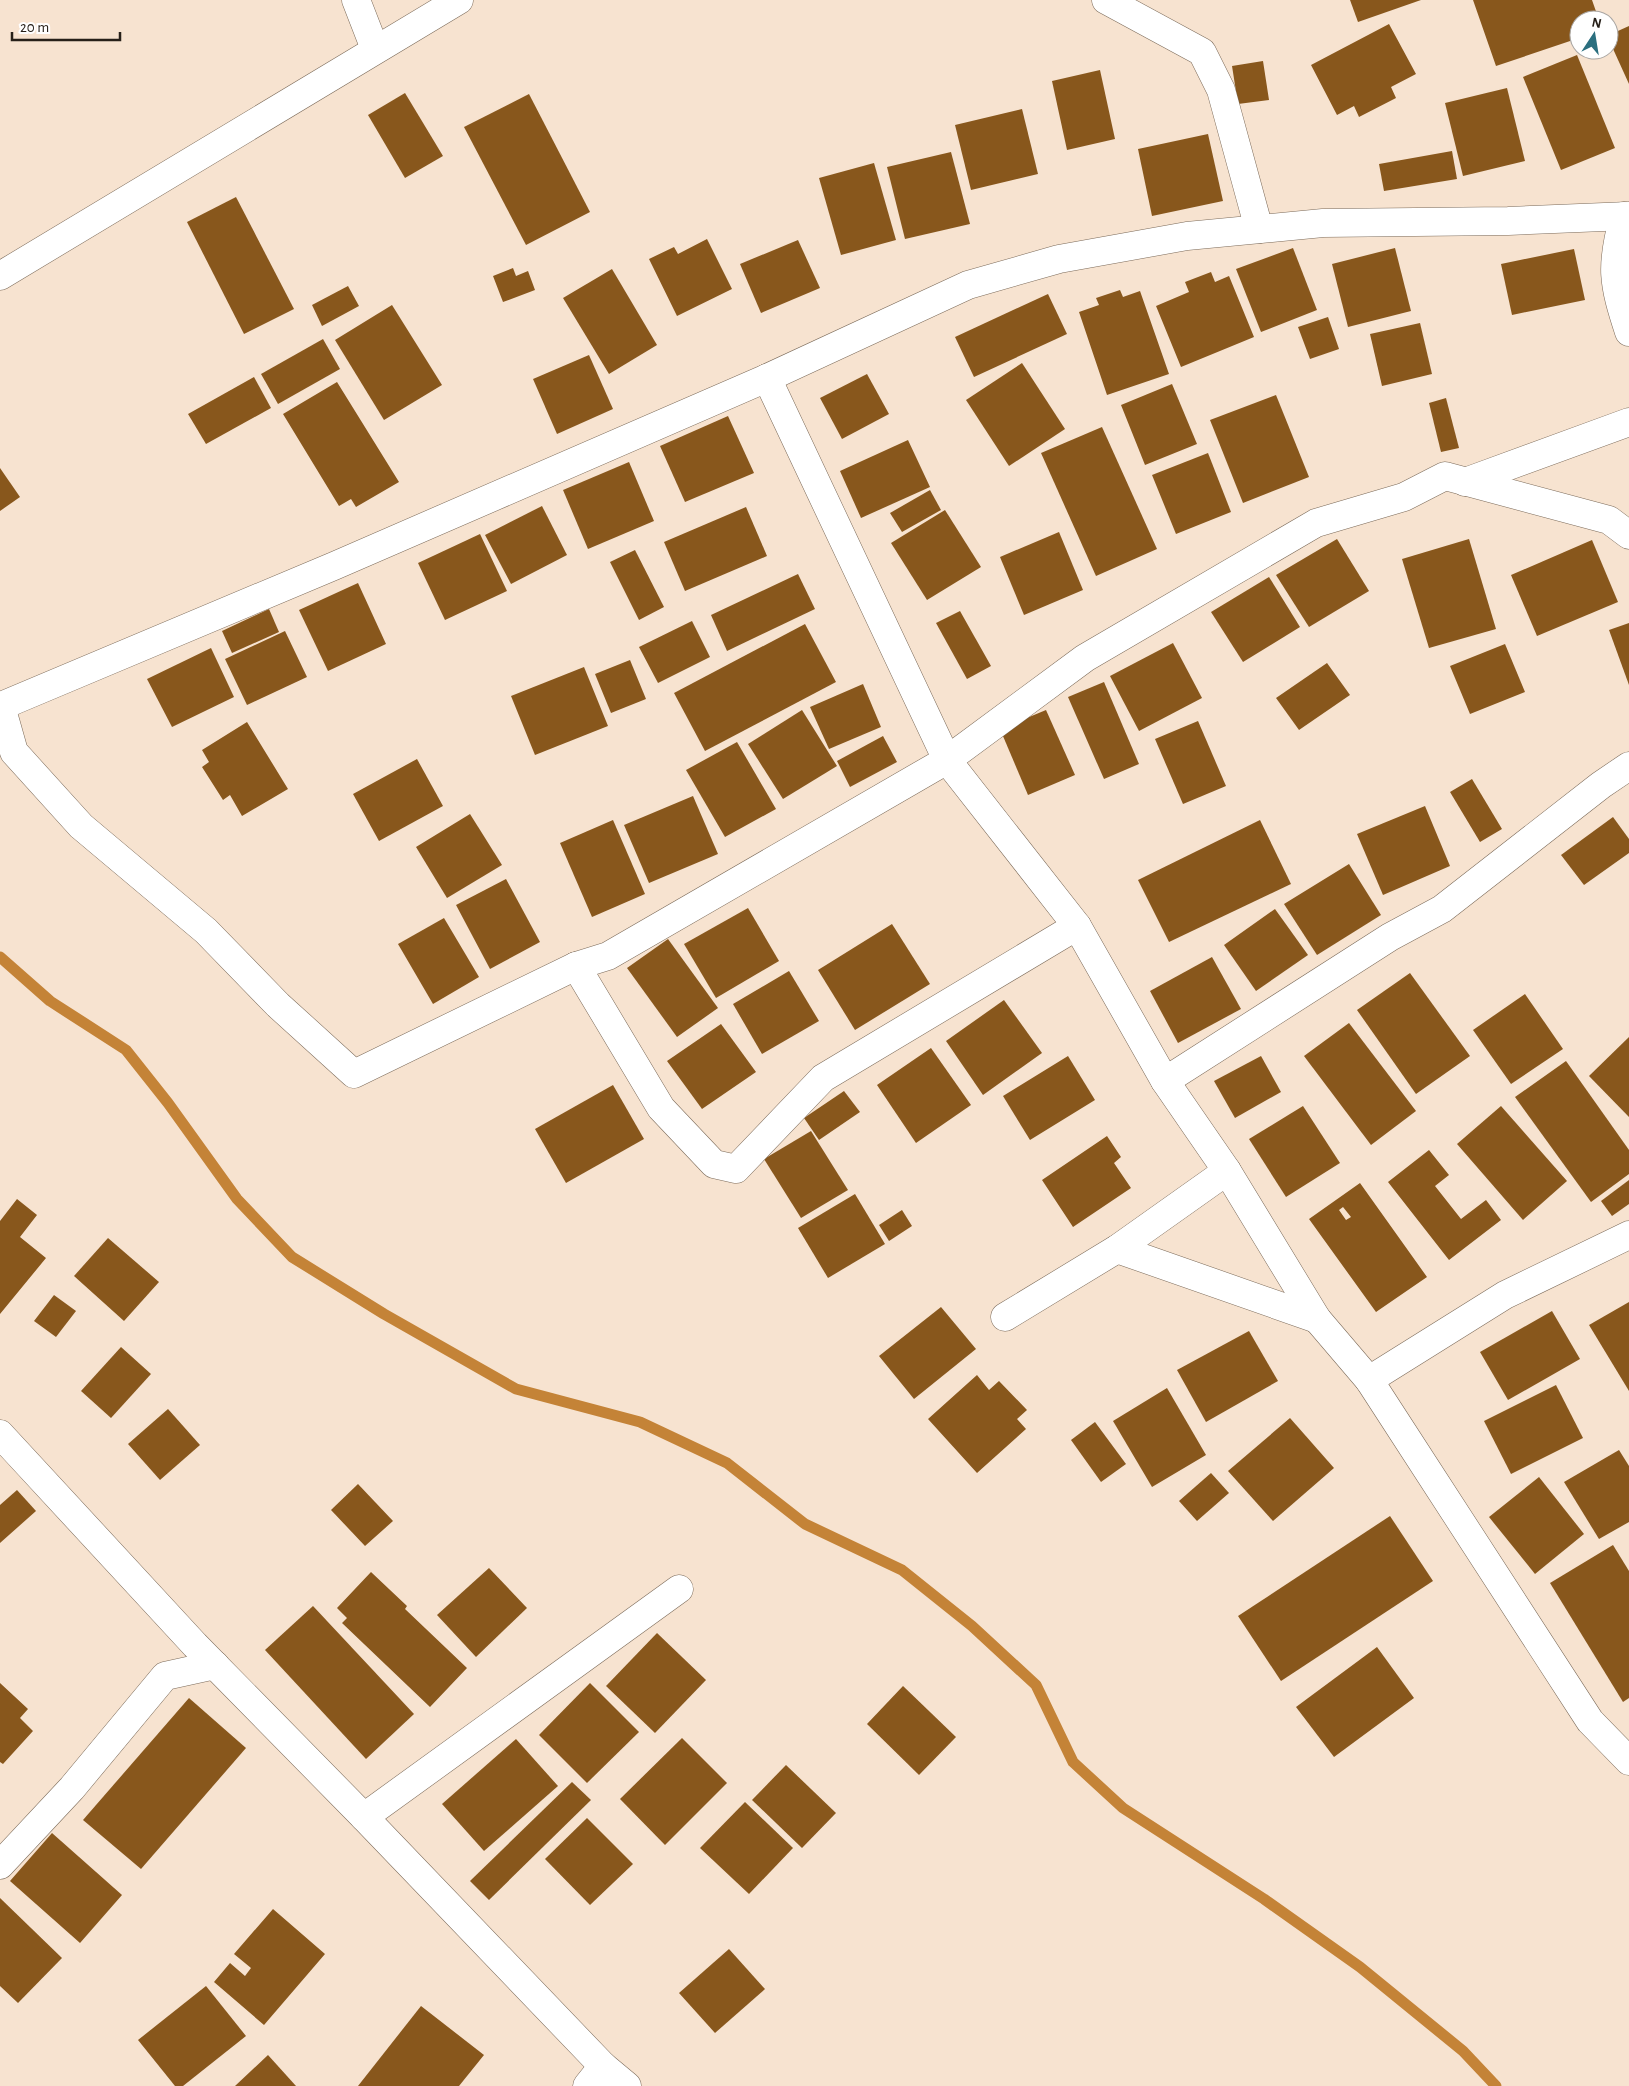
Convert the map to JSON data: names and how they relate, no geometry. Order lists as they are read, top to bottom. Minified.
{"scale_bar":"20 m","north":"top"}
